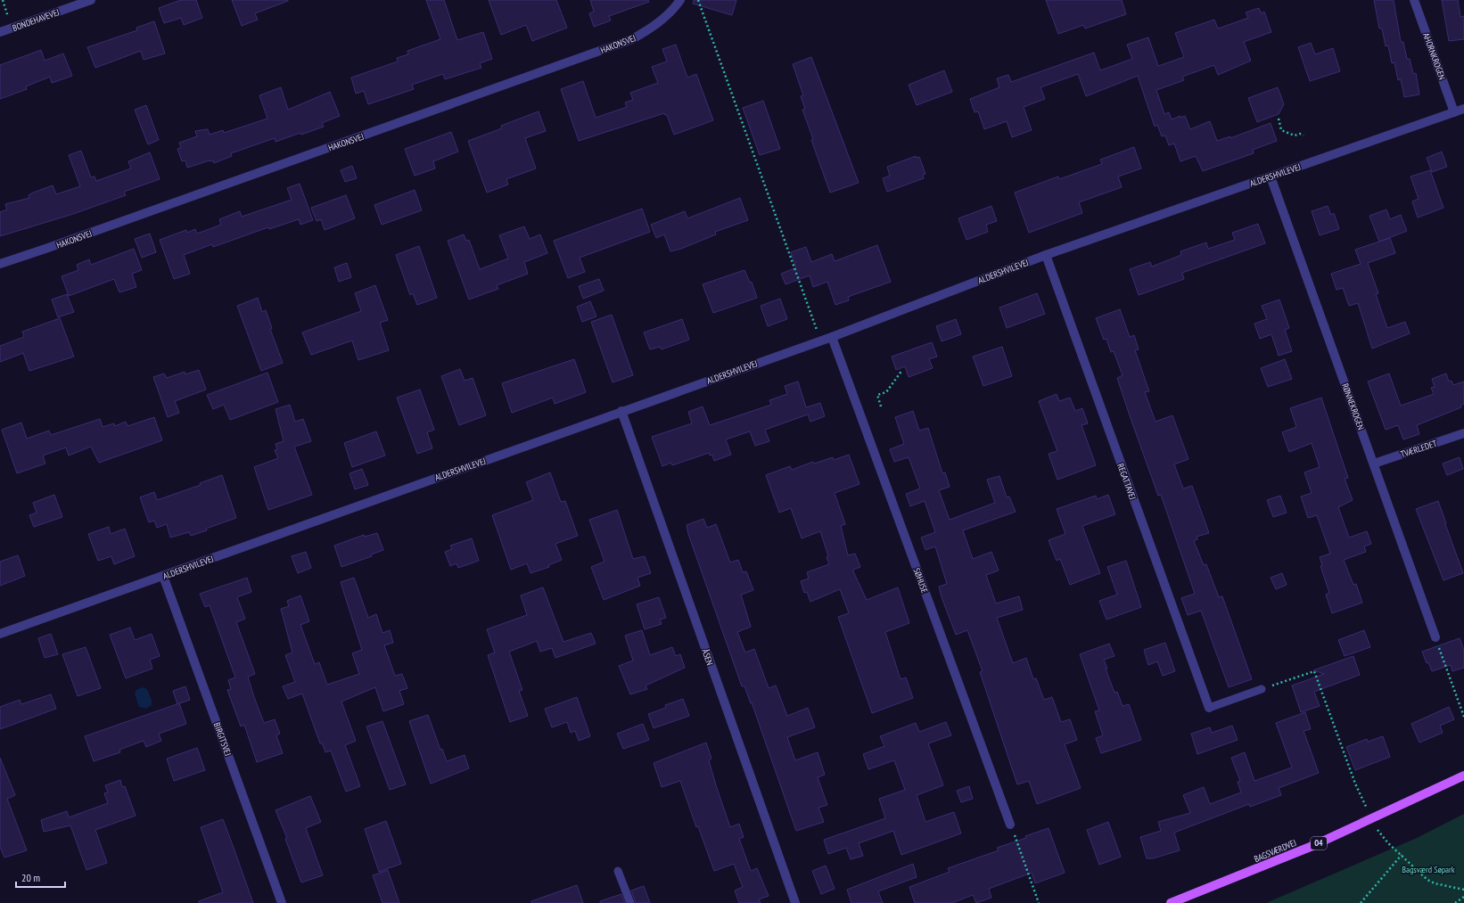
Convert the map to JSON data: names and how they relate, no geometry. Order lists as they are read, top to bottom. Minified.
{"streets":{"main road":["O4","BAGSVÆRDVEJ"],"street":["BONDEHAVEVEJ","HAKONSVEJ","AHORNKROGEN","ALDERSHVILEVEJ","RØNNEKROGEN","TVÆRLEDET","REGATTAVEJ","SØHUSE","ÅSEN","BIRGITSVEJ"]},"crossings":[["AHORNKROGEN","ALDERSHVILEVEJ"],["ALDERSHVILEVEJ","RØNNEKROGEN"],["ALDERSHVILEVEJ","REGATTAVEJ"],["ALDERSHVILEVEJ","SØHUSE"],["ALDERSHVILEVEJ","ÅSEN"],["ALDERSHVILEVEJ","BIRGITSVEJ"],["RØNNEKROGEN","TVÆRLEDET"]],"parks":["Bagsværd Søpark"],"scale_bar":"20 m"}
